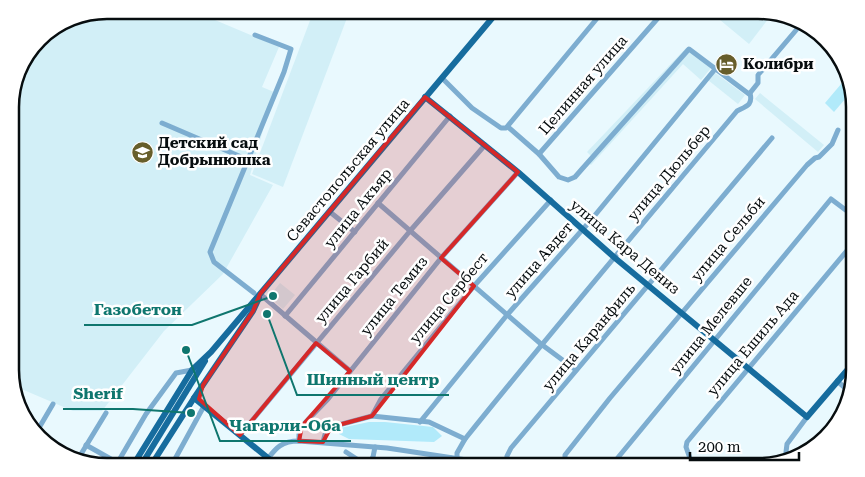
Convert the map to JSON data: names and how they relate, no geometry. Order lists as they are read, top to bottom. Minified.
{"streets":{"main road":["Севастопольская улица","улица Кара Дениз"],"street":["Целинная улица","улица Дюльбер","улица Акъяр","улица Сельби","улица Авдет","улица Гарбий","улица Темиз","улица Сербест","улица Мелевше","улица Каранфиль","улица Ешиль Ада"]},"crossings":[["Севастопольская улица","улица Кара Дениз"],["улица Дюльбер","улица Кара Дениз"],["улица Акъяр","улица Кара Дениз"],["улица Сельби","улица Кара Дениз"],["улица Кара Дениз","улица Авдет"],["улица Кара Дениз","улица Гарбий"],["улица Кара Дениз","улица Темиз"],["улица Кара Дениз","улица Сербест"],["улица Кара Дениз","улица Мелевше"],["улица Кара Дениз","улица Каранфиль"],["улица Кара Дениз","улица Ешиль Ада"]],"places":{"hotel":["Колибри"],"school or university":["Детский сад Добрынюшка"],"other":["Газобетон","Шинный центр","Чагарли-Оба","Sherif"]},"scale_bar":"200 m"}
